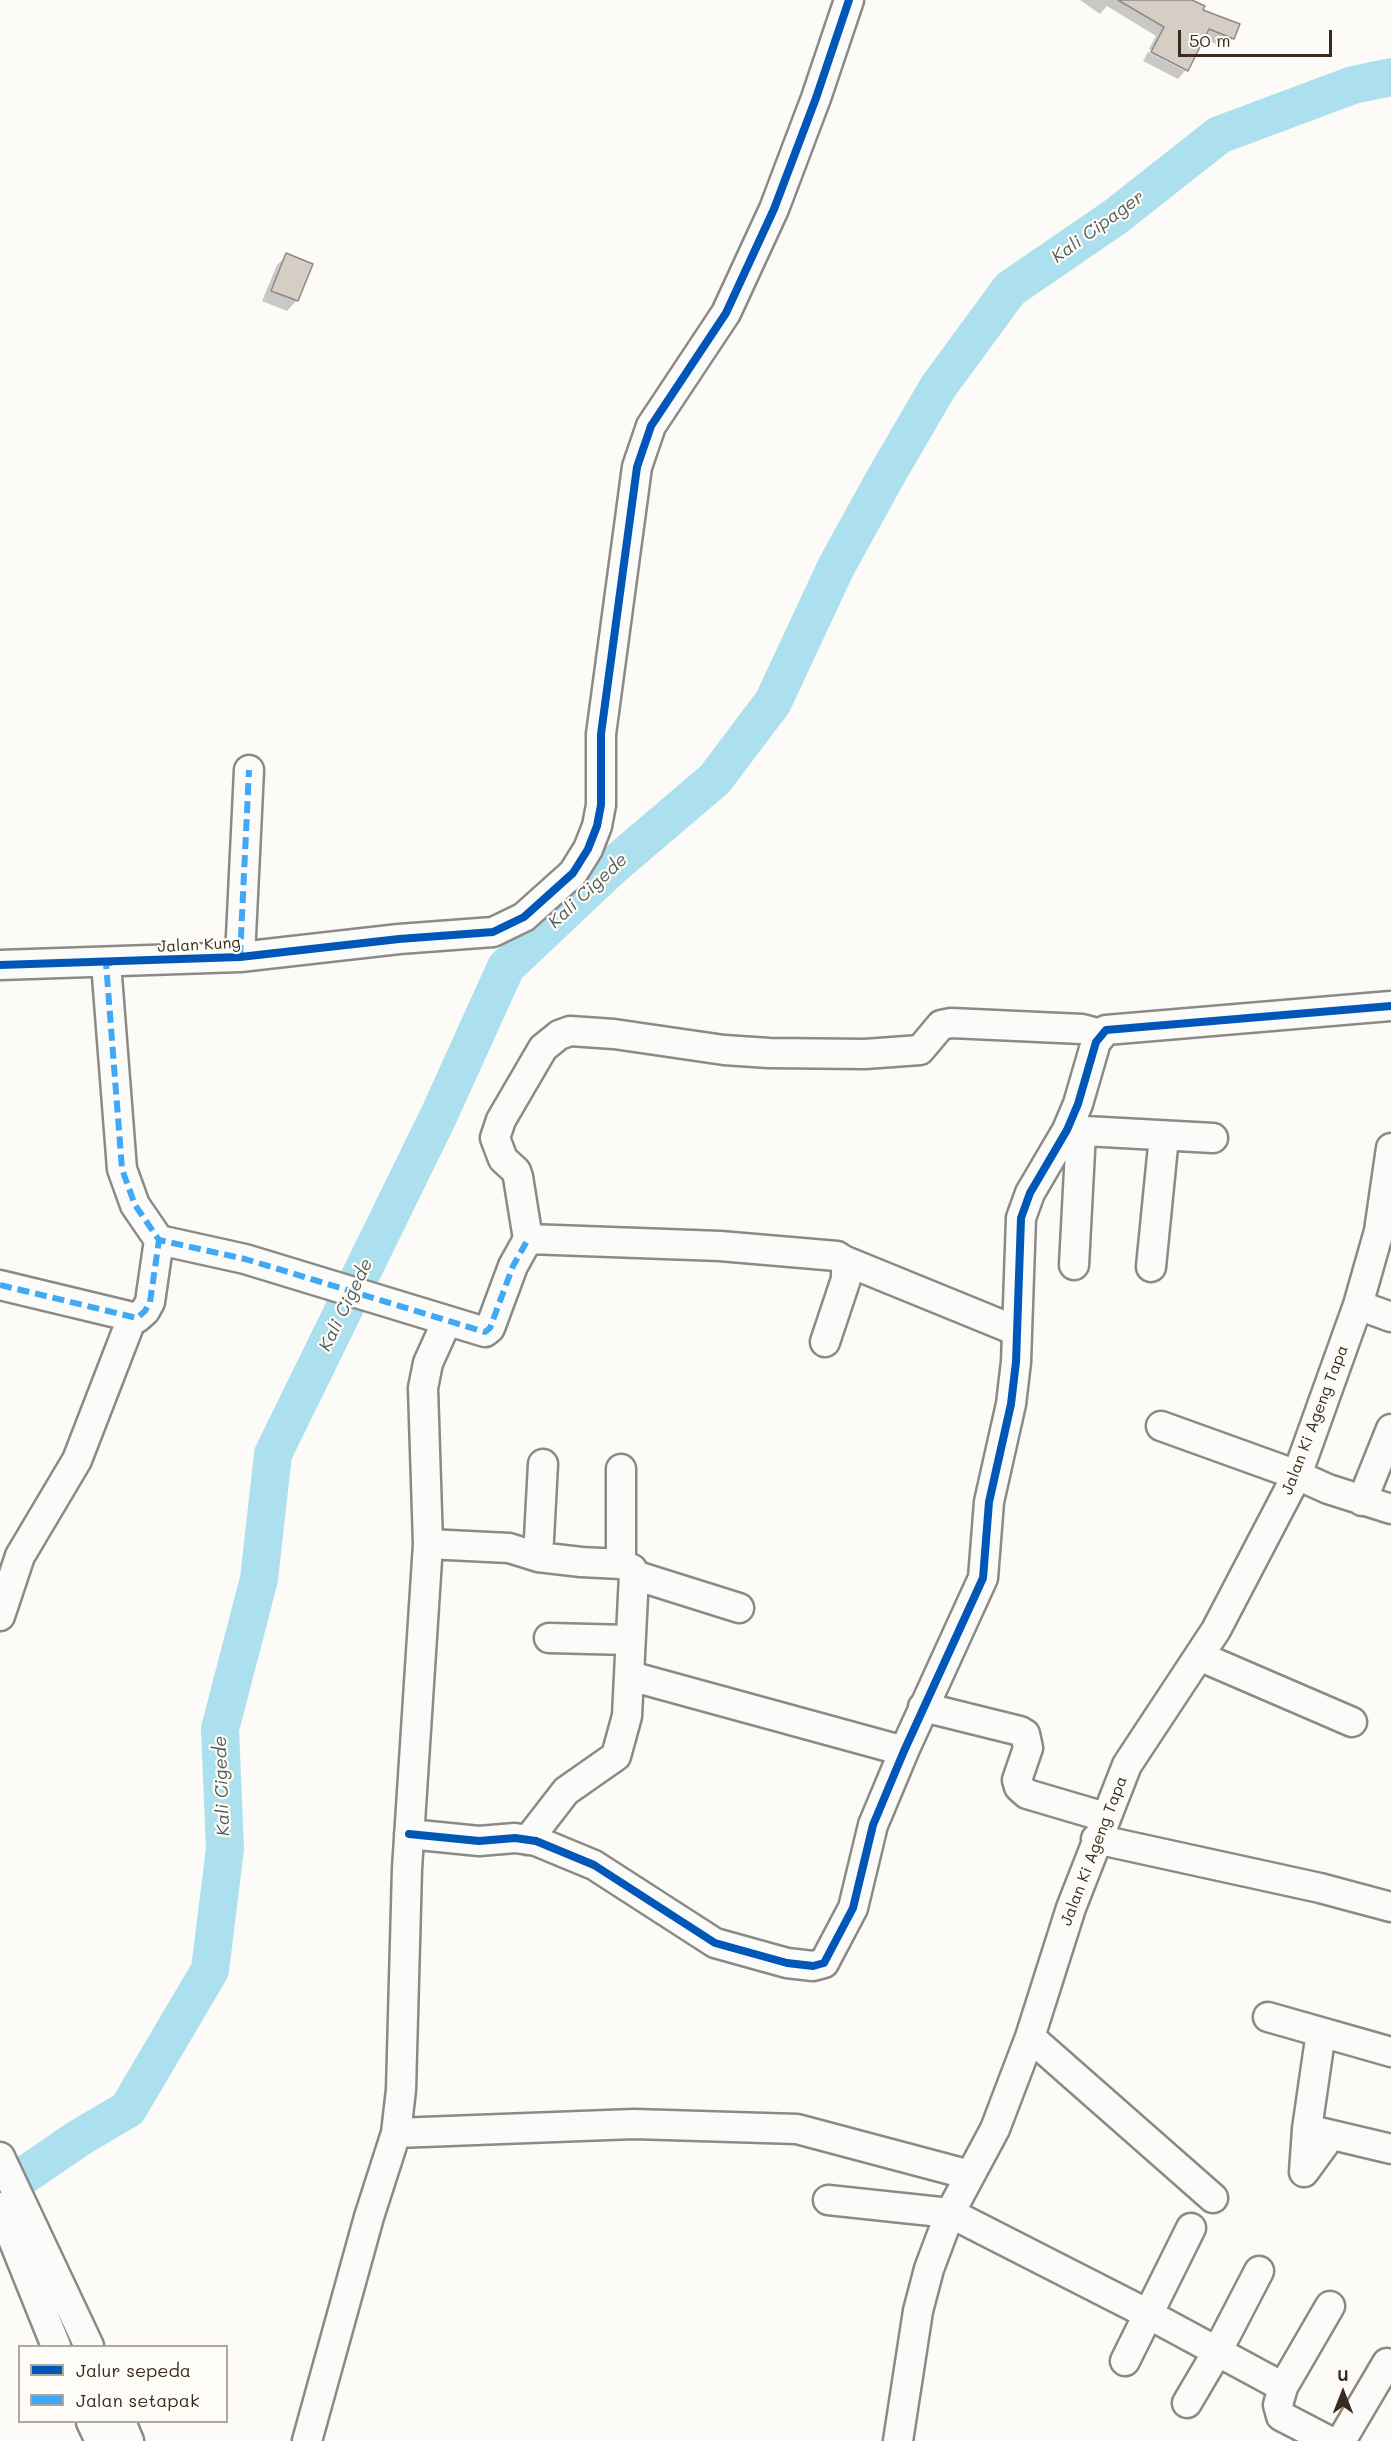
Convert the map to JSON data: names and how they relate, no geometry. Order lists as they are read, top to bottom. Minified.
{"streets":{"street":["Jalan Kung","Jalan Ki Ageng Tapa"]},"water":["Kali Cipager","Kali Cigede"],"legend":["Jalur sepeda","Jalan setapak"],"scale_bar":"50 m","north":"top"}
